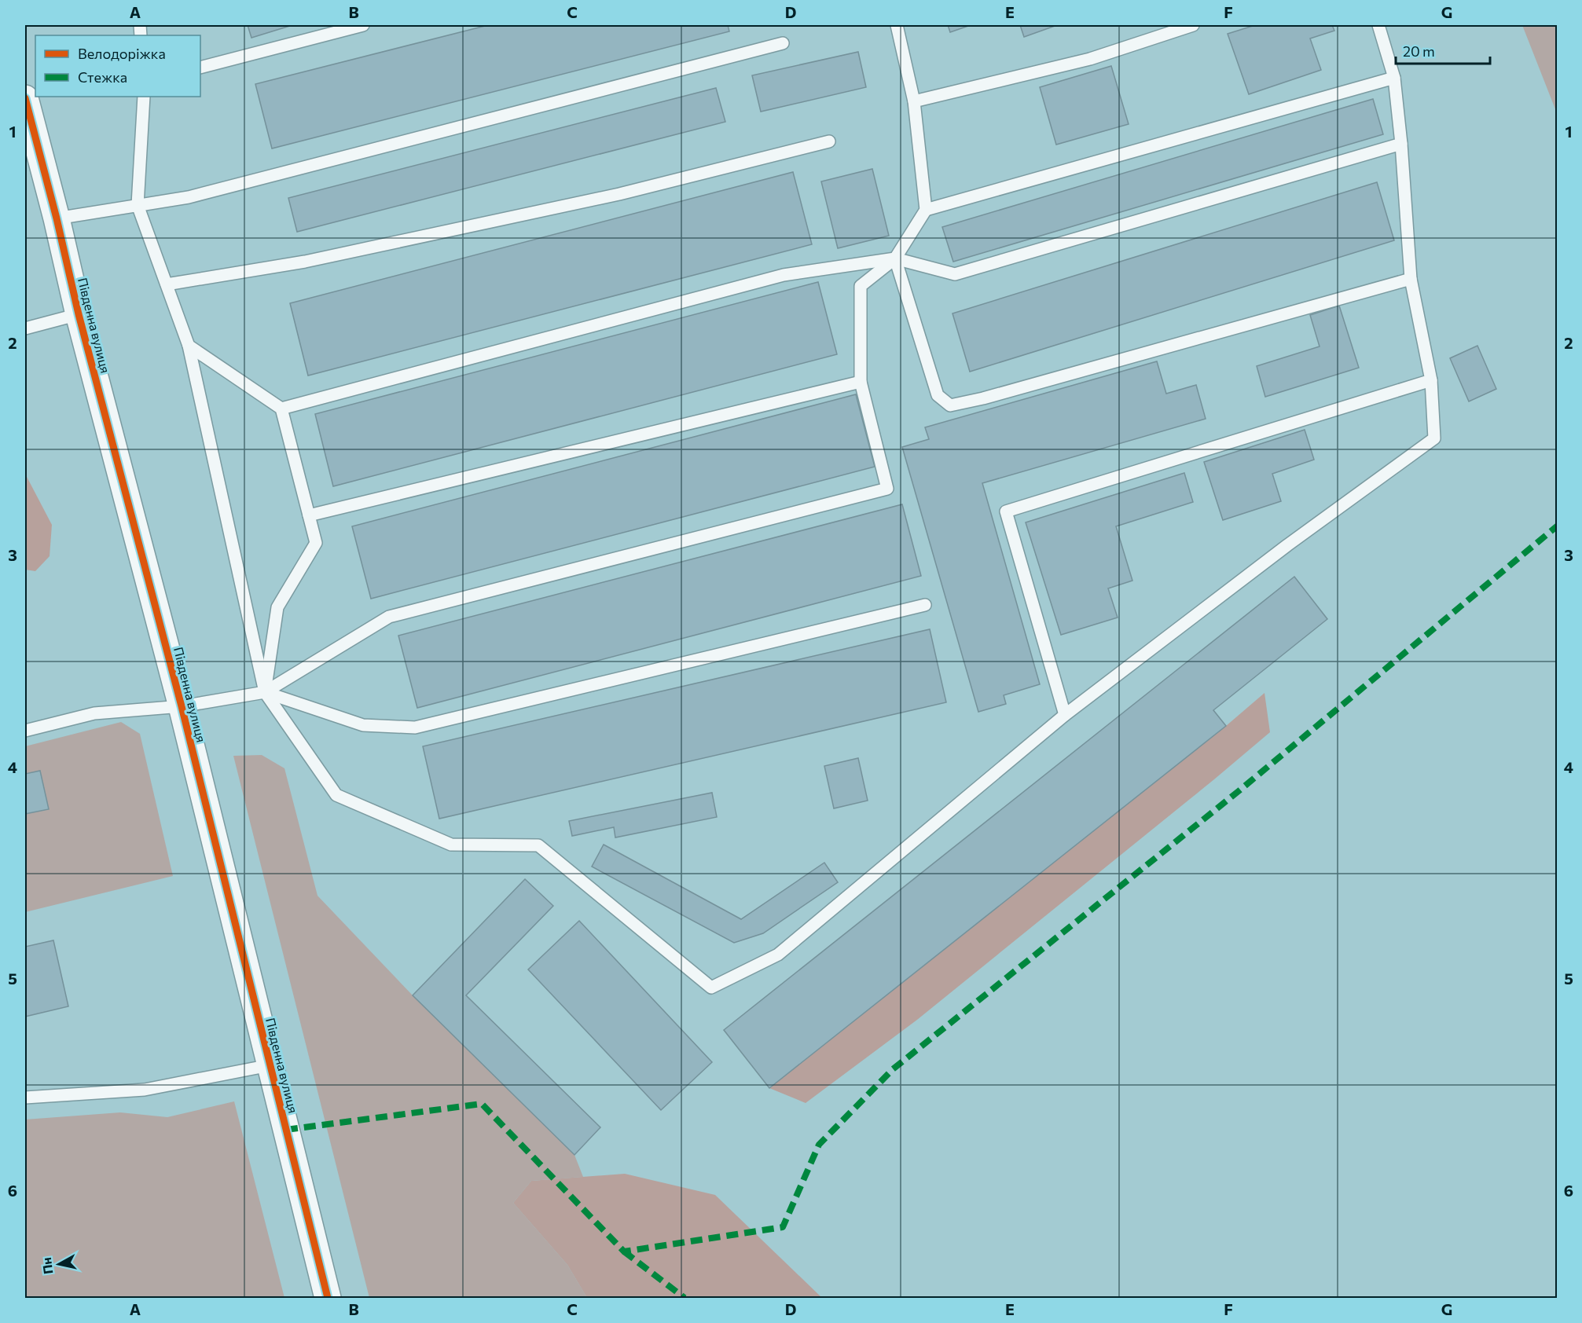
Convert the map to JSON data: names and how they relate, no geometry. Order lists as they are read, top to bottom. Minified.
{"streets":{"street":["Південна вулиця"]},"legend":["Велодоріжка","Стежка"],"scale_bar":"20 m","north":"left","grid":{"columns":["A","B","C","D","E","F","G"],"rows":["1","2","3","4","5","6"]}}
